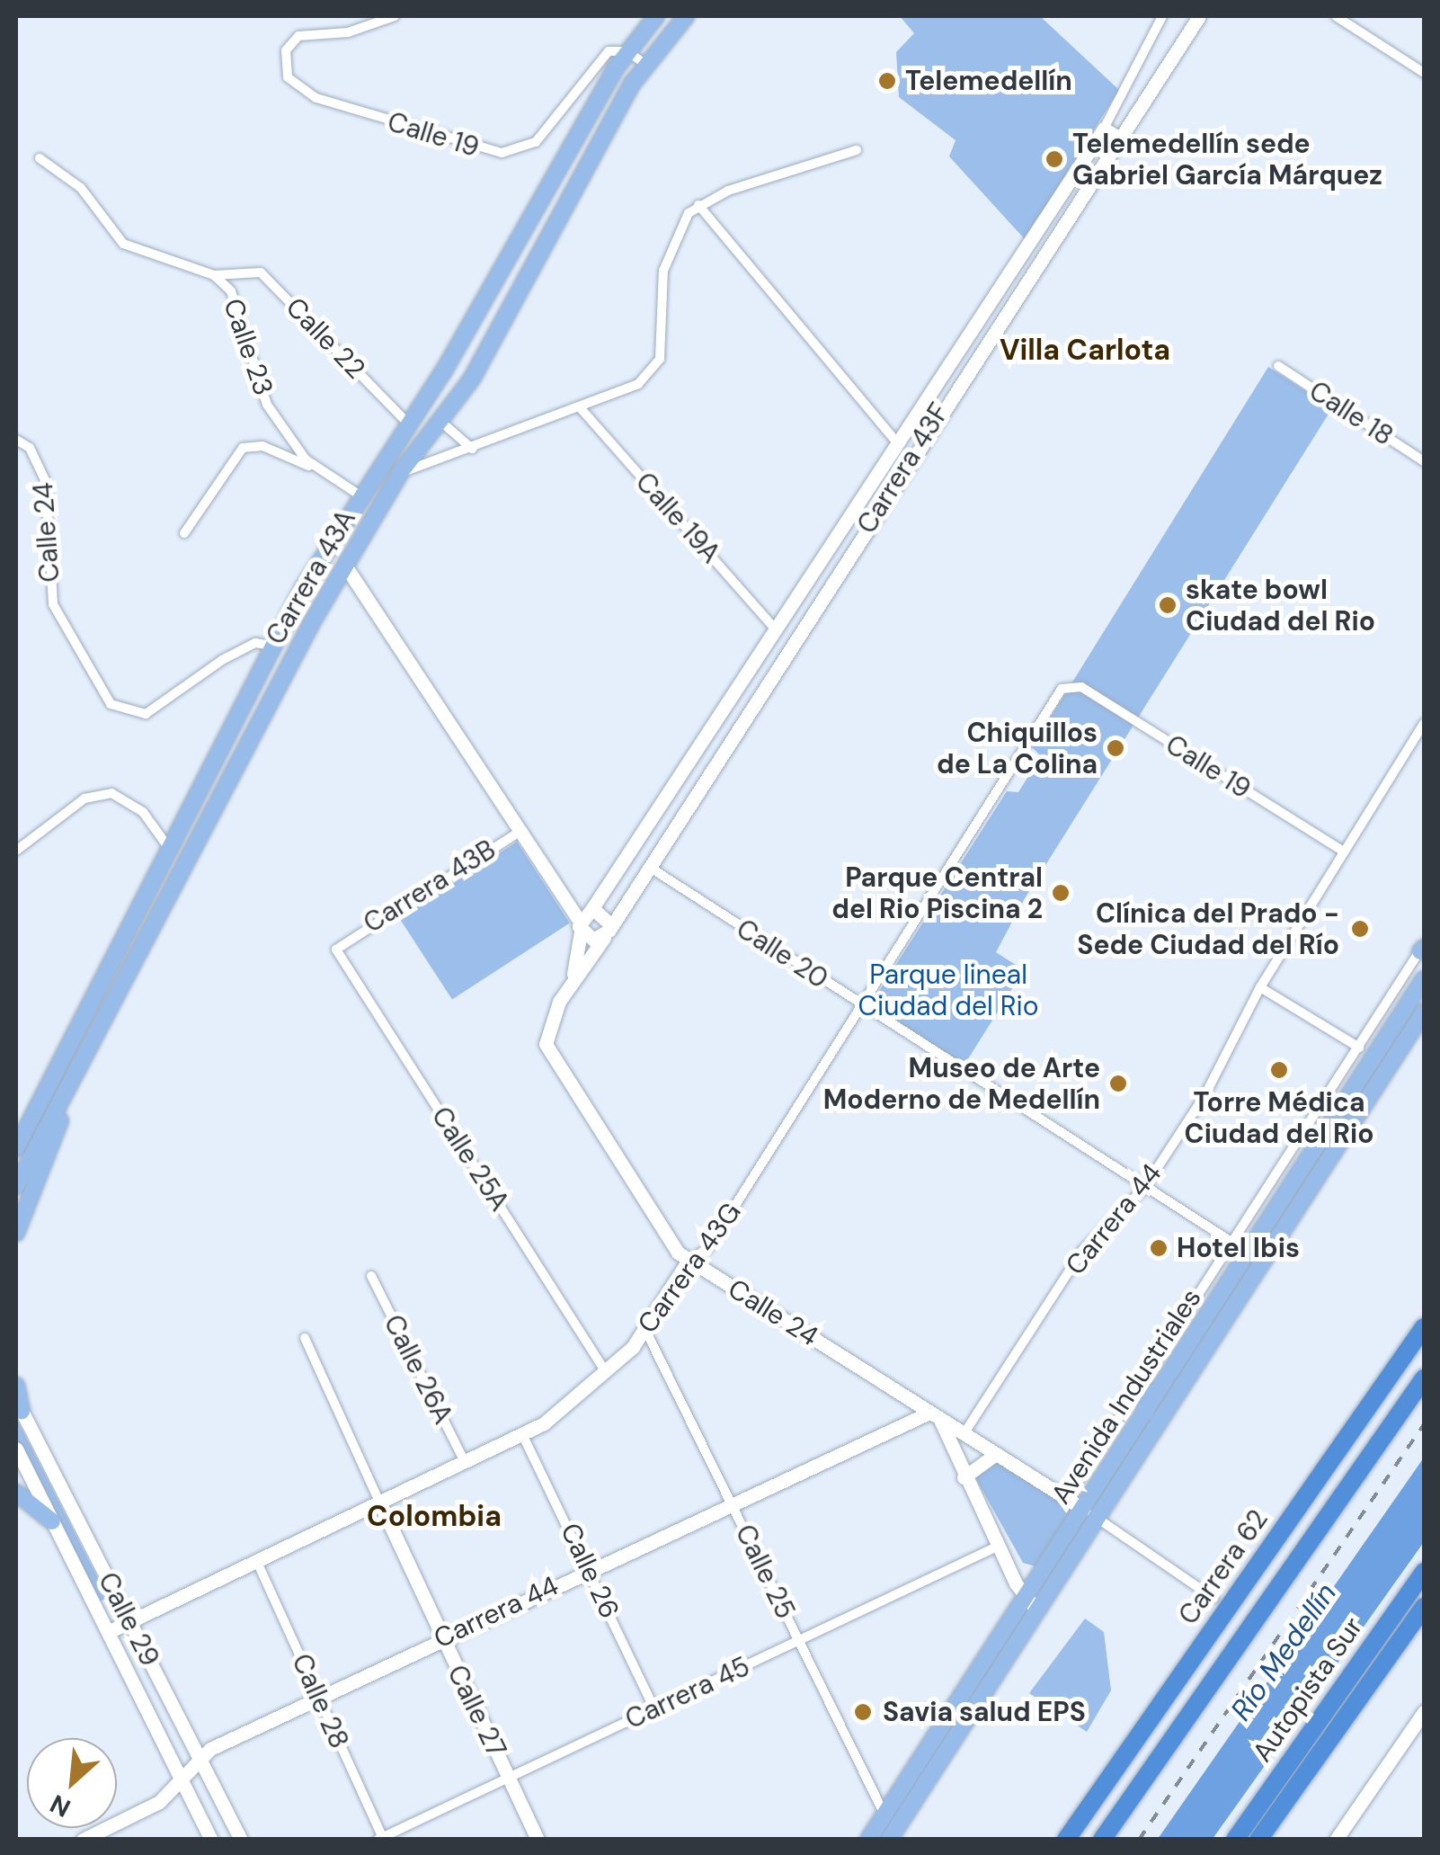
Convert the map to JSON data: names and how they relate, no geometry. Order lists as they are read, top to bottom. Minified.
{"streets":{"highway":["Carrera 62","Autopista Sur"],"main road":["Carrera 43A","Avenida Industriales"],"street":["Calle 19","Calle 22","Calle 23","Calle 18","Carrera 43F","Calle 19A","Calle 24","Carrera 43B","Calle 20","Calle 25A","Carrera 44","Carrera 43G","Calle 26A","Calle 26","Calle 25","Calle 29","Carrera 45","Calle 28","Calle 27"]},"crossings":[["Calle 19","Carrera 43A"],["Calle 19","Carrera 44"],["Calle 19","Carrera 43G"],["Calle 22","Calle 23"],["Calle 22","Carrera 43A"],["Calle 23","Carrera 43A"],["Carrera 43F","Calle 19A"],["Carrera 43F","Calle 24"],["Carrera 43F","Calle 20"],["Calle 24","Carrera 43A"],["Calle 24","Carrera 44"],["Calle 24","Carrera 43G"],["Calle 24","Avenida Industriales"],["Carrera 43B","Calle 25A"],["Calle 20","Carrera 44"],["Calle 20","Carrera 43G"],["Calle 25A","Carrera 43G"],["Carrera 44","Calle 26"],["Carrera 44","Calle 25"],["Carrera 44","Calle 29"],["Carrera 44","Calle 28"],["Carrera 44","Calle 27"],["Carrera 43G","Calle 26A"],["Carrera 43G","Calle 26"],["Carrera 43G","Calle 25"],["Carrera 43G","Calle 29"],["Carrera 43G","Calle 28"],["Carrera 43G","Calle 27"],["Avenida Industriales","Calle 25"],["Calle 26","Carrera 45"],["Calle 25","Carrera 45"],["Carrera 45","Calle 28"],["Carrera 45","Calle 27"]],"districts":["Villa Carlota","Colombia"],"water":["Río Medellín"],"parks":["Parque lineal Ciudad del Rio"],"places":["Telemedellín","Telemedellín sede Gabriel García Márquez","skate bowl Ciudad del Rio","Chiquillos de La Colina","Parque Central del Rio Piscina 2","Clínica del Prado - Sede Ciudad del Río","Torre Médica Ciudad del Rio","Museo de Arte Moderno de Medellín","Hotel Ibis","Savia salud EPS"],"north":"bottom left"}
